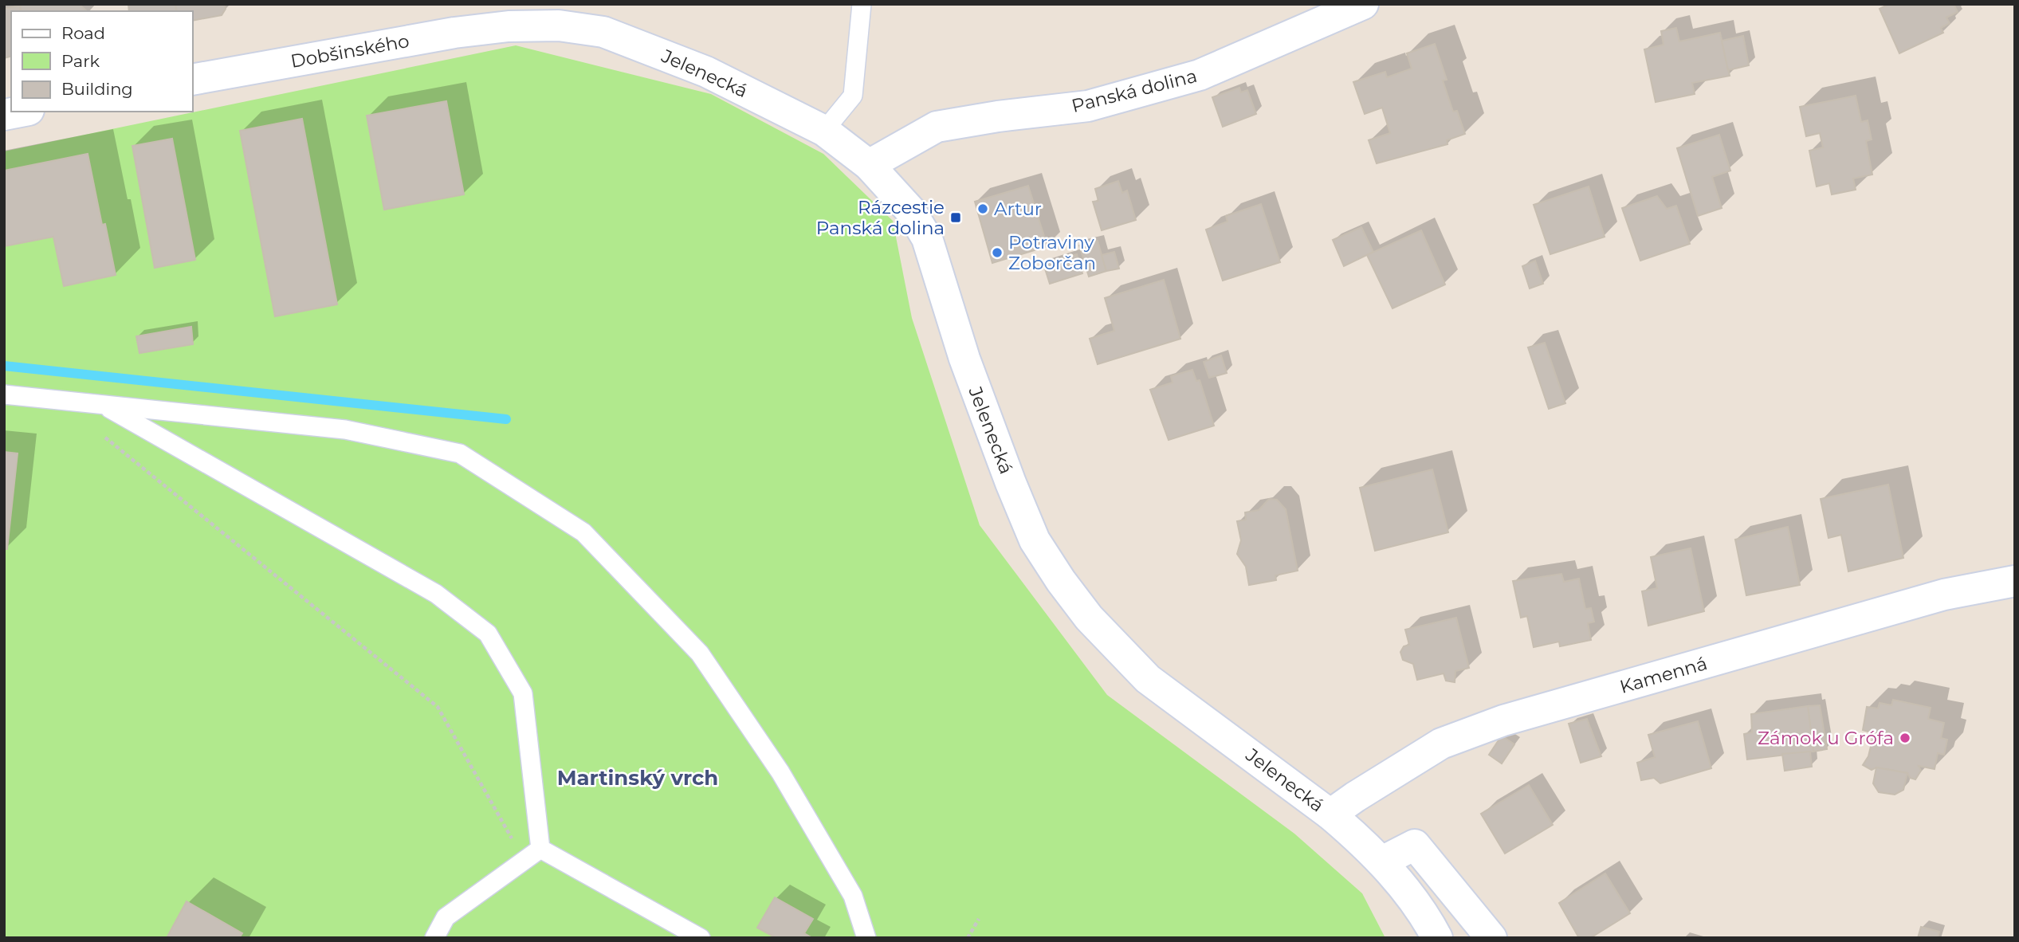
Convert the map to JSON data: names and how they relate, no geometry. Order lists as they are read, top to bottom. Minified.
{"streets":{"street":["Dobšinského","Jelenecká","Panská dolina","Kamenná"]},"crossings":[["Dobšinského","Jelenecká"],["Jelenecká","Panská dolina"],["Jelenecká","Kamenná"]],"districts":["Martinský vrch"],"places":{"other":["Artur","Potraviny Zoborčan","Zámok u Grófa"],"transit":["Rázcestie Panská dolina"]},"legend":["Road","Park","Building"]}
